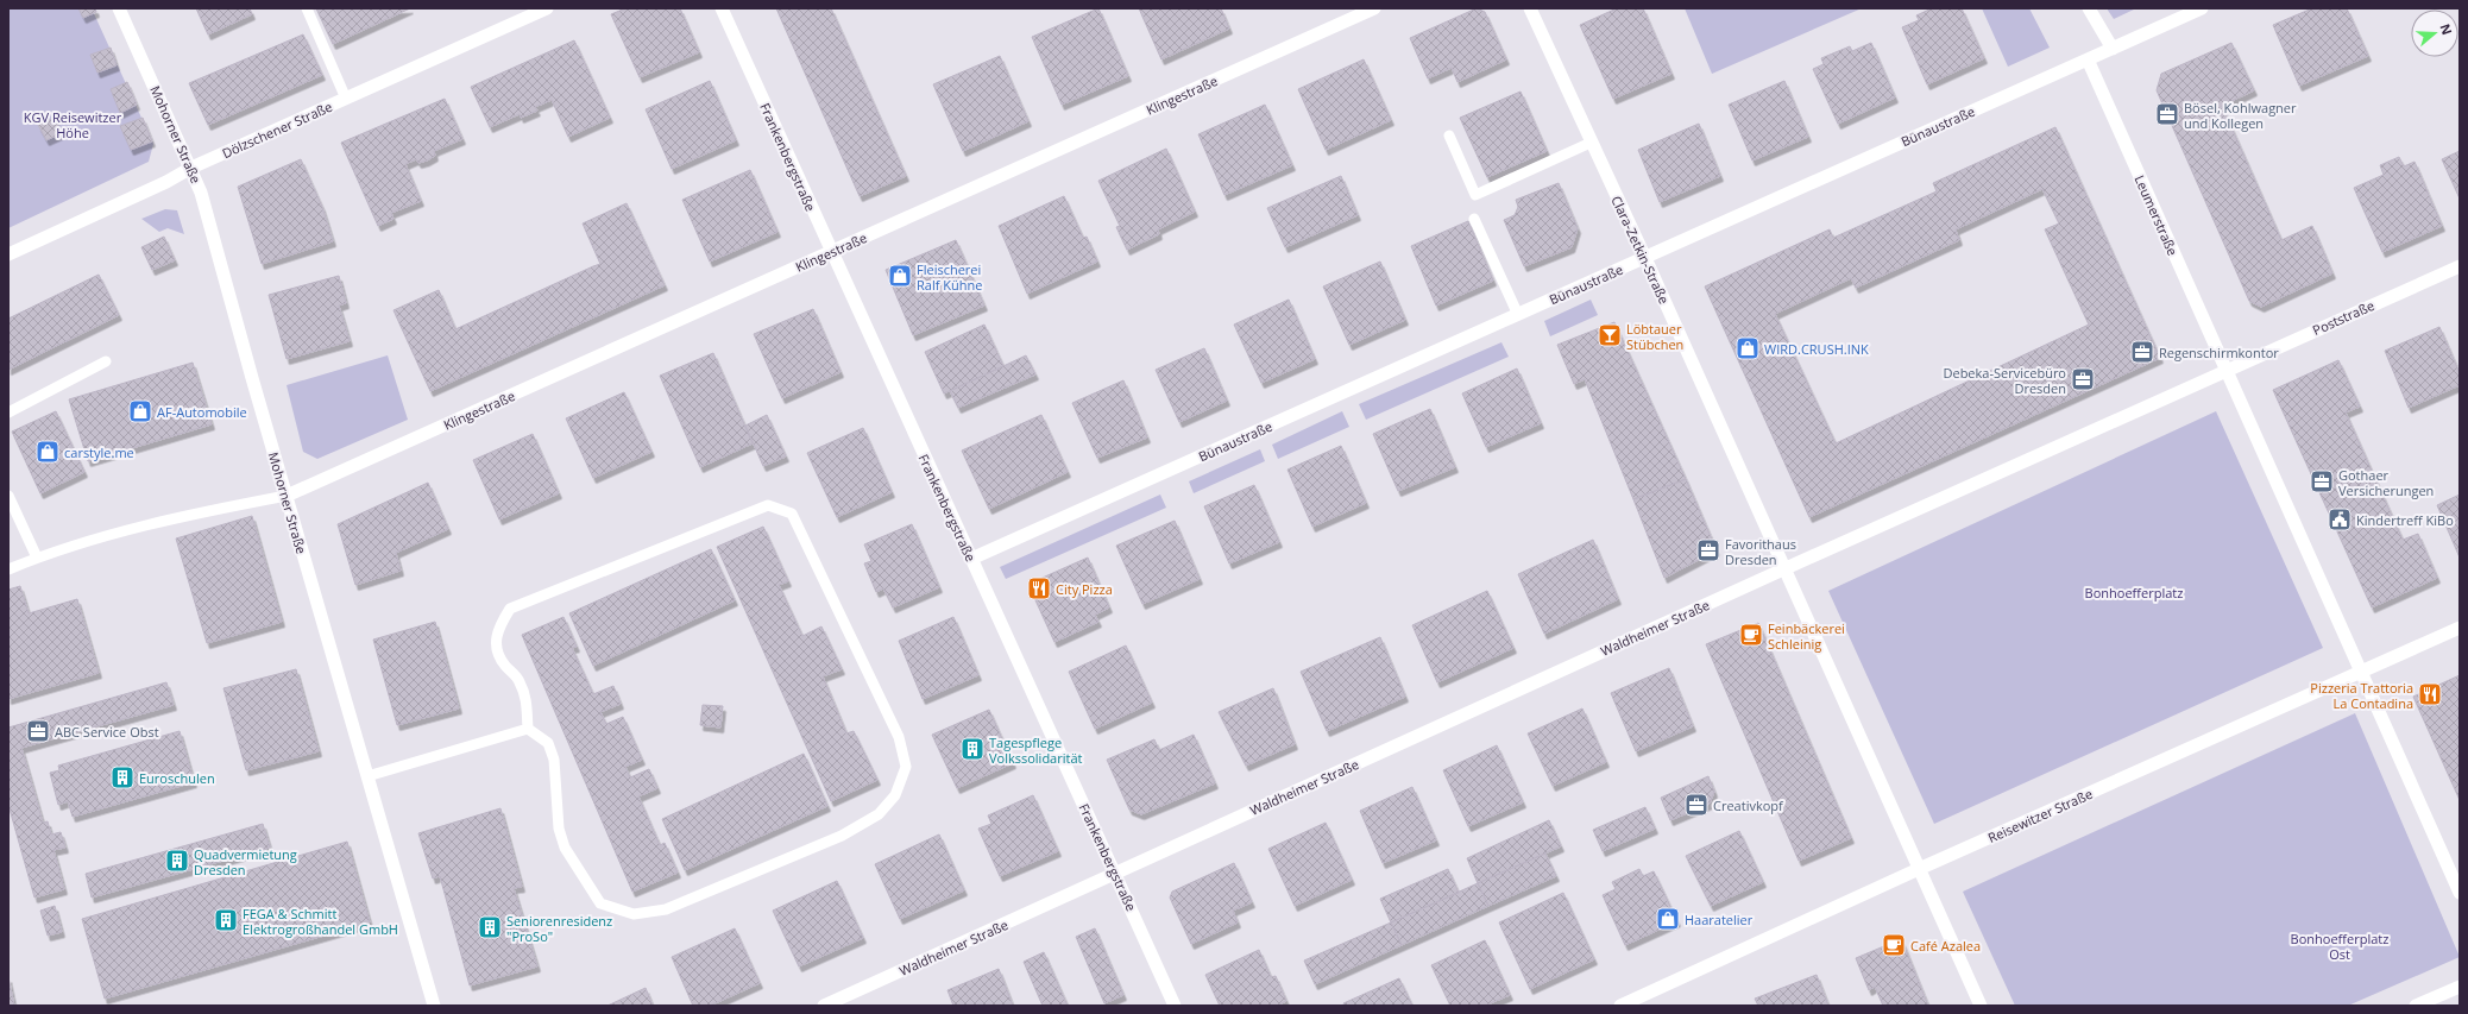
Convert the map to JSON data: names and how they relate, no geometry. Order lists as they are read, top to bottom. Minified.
{"streets":{"street":["Klingestraße","Bünaustraße","Dölzschener Straße","Mohorner Straße","Frankenbergstraße","Leumerstraße","Clara-Zetkin-Straße","Poststraße","Waldheimer Straße","Reisewitzer Straße"]},"crossings":[["Klingestraße","Mohorner Straße"],["Klingestraße","Frankenbergstraße"],["Bünaustraße","Frankenbergstraße"],["Bünaustraße","Leumerstraße"],["Bünaustraße","Clara-Zetkin-Straße"],["Dölzschener Straße","Mohorner Straße"],["Frankenbergstraße","Waldheimer Straße"],["Leumerstraße","Poststraße"],["Clara-Zetkin-Straße","Waldheimer Straße"]],"parks":["KGV Reisewitzer Höhe","Bonhoefferplatz","Bonhoefferplatz Ost"],"places":{"office":["Bösel, Kohlwagner und Kollegen","Regenschirmkontor","Debeka-Servicebüro Dresden","Gothaer Versicherungen","Favorithaus Dresden","ABC Service Obst","Creativkopf"],"shop":["Fleischerei Ralf Kühne","WIRD.CRUSH.INK","AF-Automobile","carstyle.me","Haaratelier"],"bar":["Löbtauer Stübchen"],"public building":["Kindertreff KiBo"],"restaurant":["City Pizza","Pizzeria Trattoria La Contadina"],"cafe":["Feinbäckerei Schleinig","Café Azalea"],"building":["Tagespflege Volkssolidarität","Euroschulen","Quadvermietung Dresden","FEGA & Schmitt Elektrogroßhandel GmbH","Seniorenresidenz \"ProSo\""]},"north":"right"}
